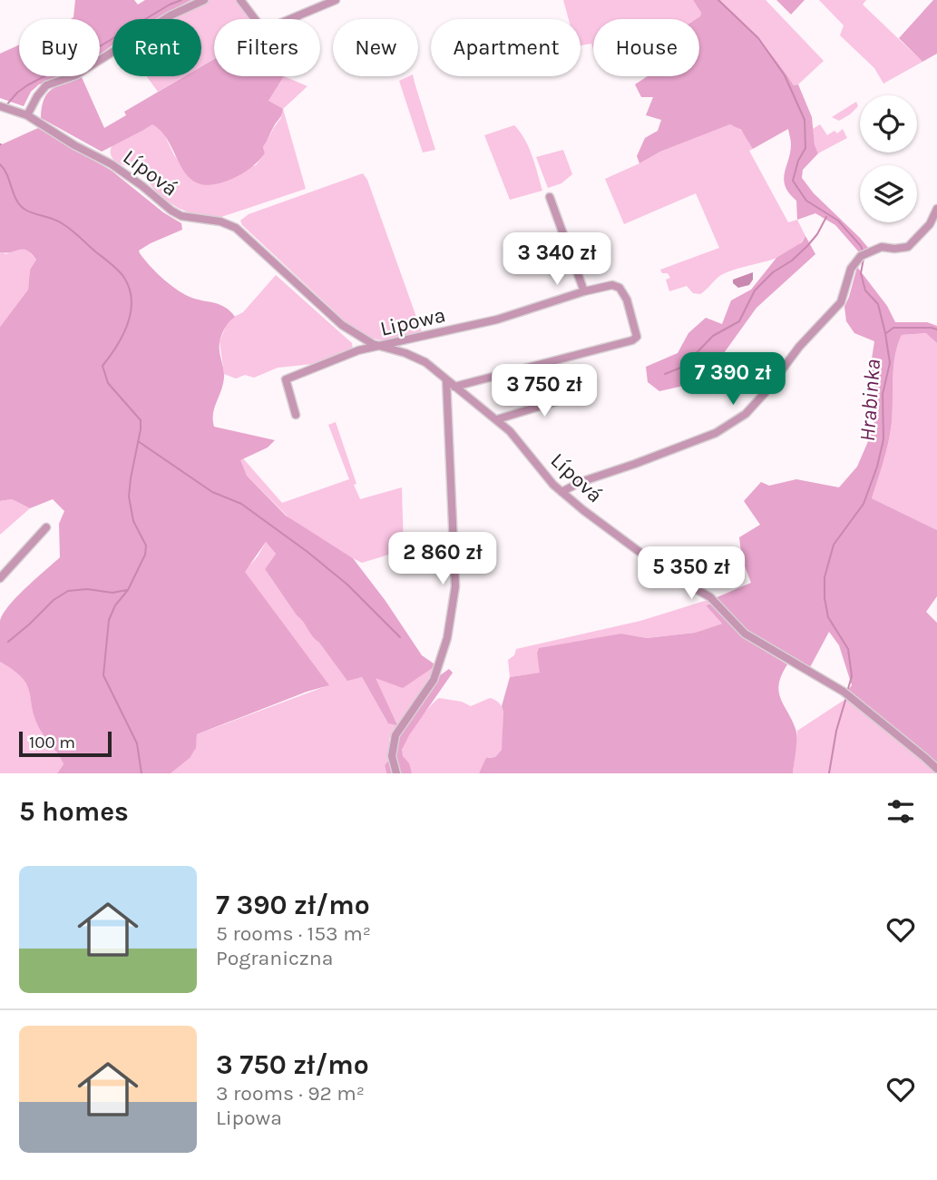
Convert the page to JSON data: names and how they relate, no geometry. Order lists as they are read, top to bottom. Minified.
{"streets":{"street":["Lípová","Lipowa"]},"crossings":[["Lípová","Lipowa"]],"water":["Hrabinka"],"scale_bar":"100 m","page":{"chip":["Buy","Rent","Filters","New","Apartment","House"],"price":["3 340 zł","7 390 zł","3 750 zł","2 860 zł","5 350 zł"],"scale":"100 m","heading":"5 homes","list":[{"name":"7 390 zł/mo","note":"5 rooms · 153 m² · Pograniczna"},{"name":"3 750 zł/mo","note":"3 rooms · 92 m² · Lipowa"}]}}
